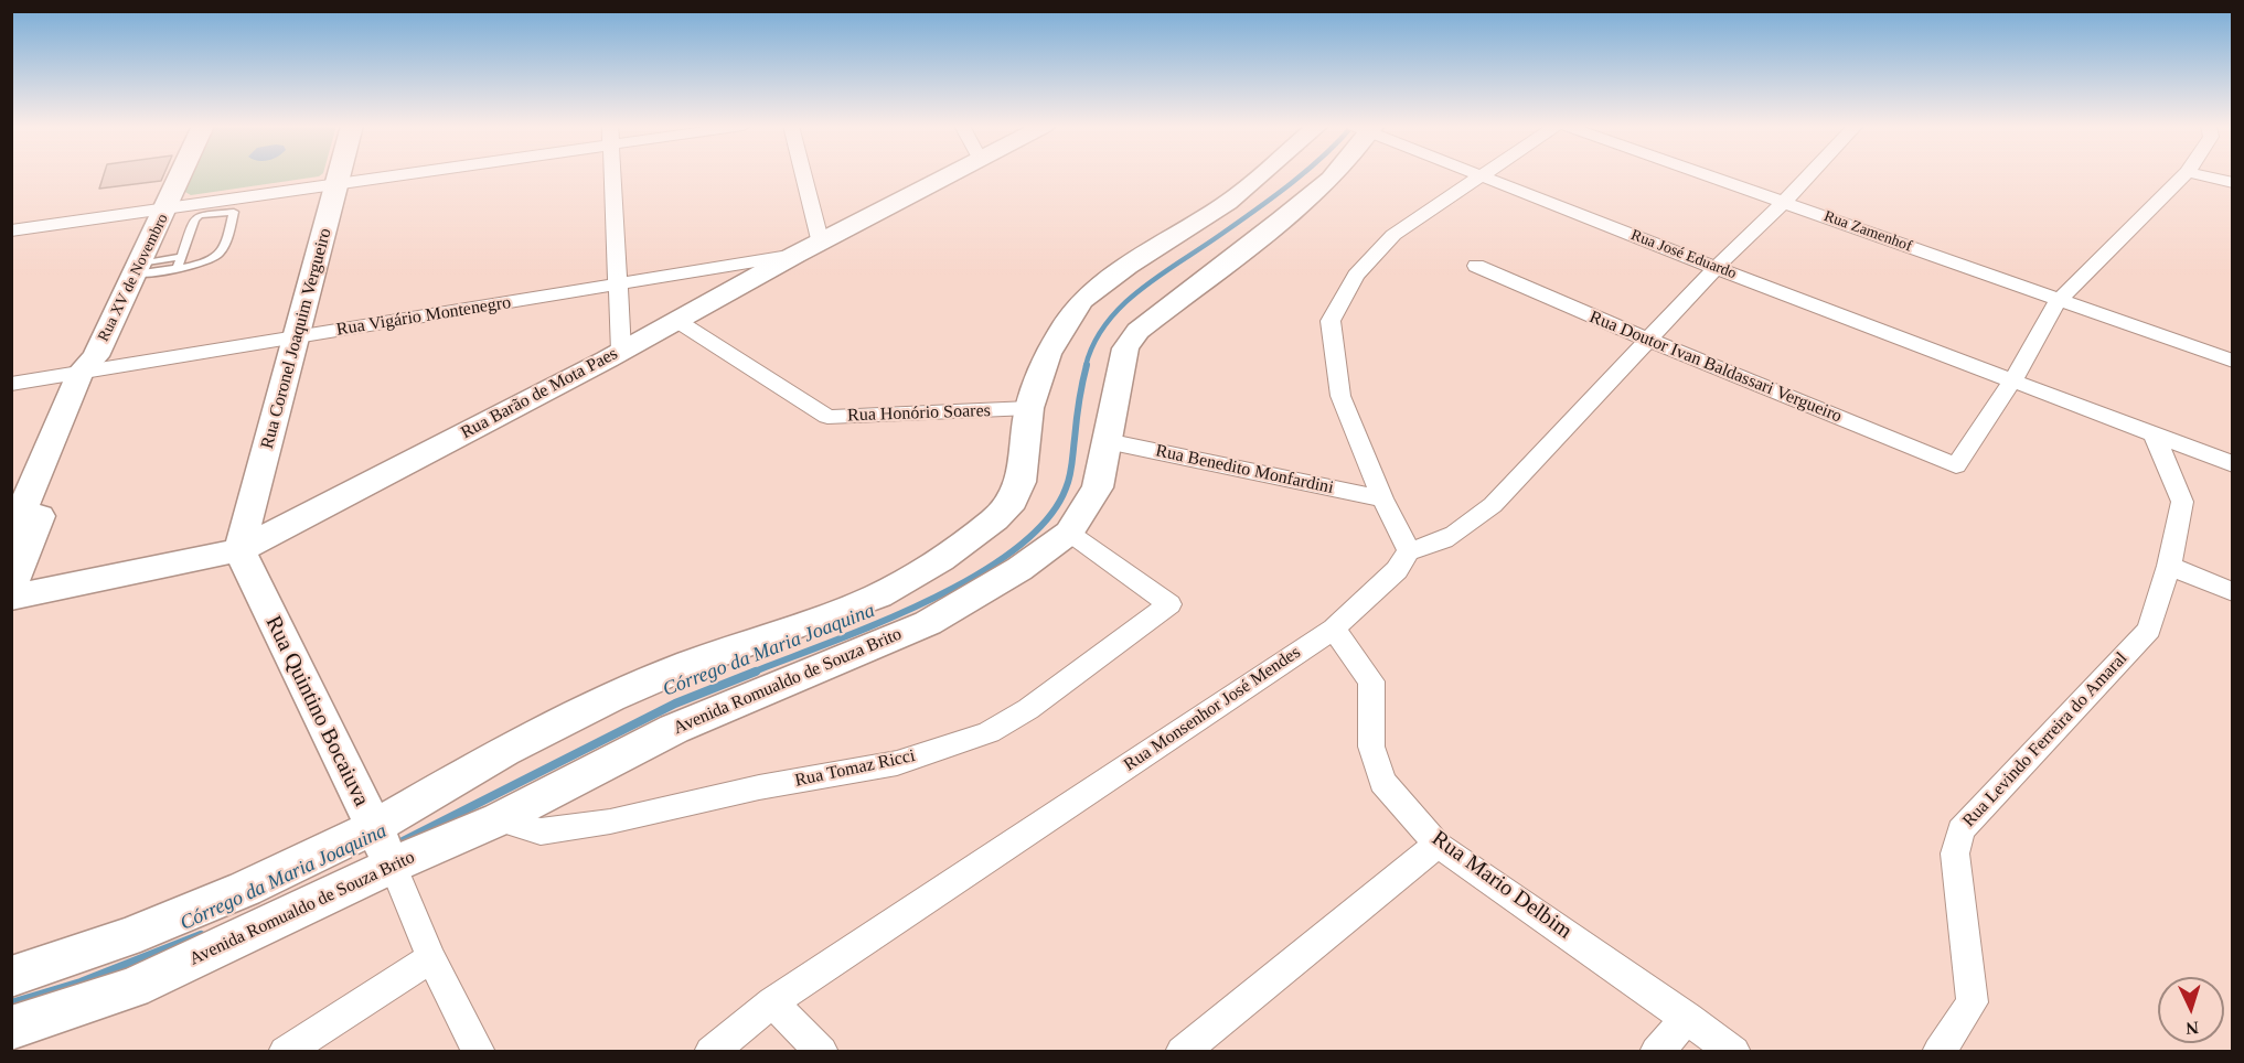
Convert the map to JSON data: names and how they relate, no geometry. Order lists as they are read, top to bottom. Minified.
{"streets":{"main road":["Rua XV de Novembro","Rua Coronel Joaquim Vergueiro","Rua Barão de Mota Paes","Avenida Romualdo de Souza Brito","Rua Quintino Bocaiuva"],"street":["Rua Zamenhof","Rua José Eduardo","Rua Vigário Montenegro","Rua Doutor Ivan Baldassari Vergueiro","Rua Honório Soares","Rua Benedito Monfardini","Rua Monsenhor José Mendes","Rua Levindo Ferreira do Amaral","Rua Tomaz Ricci","Rua Mario Delbim"]},"crossings":[["Rua José Eduardo","Rua Doutor Ivan Baldassari Vergueiro"],["Rua José Eduardo","Rua Levindo Ferreira do Amaral"],["Rua XV de Novembro","Rua Vigário Montenegro"],["Rua Vigário Montenegro","Rua Coronel Joaquim Vergueiro"],["Rua Vigário Montenegro","Rua Barão de Mota Paes"],["Rua Coronel Joaquim Vergueiro","Rua Barão de Mota Paes"],["Rua Coronel Joaquim Vergueiro","Rua Quintino Bocaiuva"],["Rua Barão de Mota Paes","Rua Honório Soares"],["Rua Barão de Mota Paes","Rua Quintino Bocaiuva"],["Rua Benedito Monfardini","Avenida Romualdo de Souza Brito"],["Avenida Romualdo de Souza Brito","Rua Quintino Bocaiuva"],["Avenida Romualdo de Souza Brito","Rua Tomaz Ricci"],["Rua Monsenhor José Mendes","Rua Mario Delbim"]],"water":["Córrego da Maria Joaquina"],"north":"bottom"}
